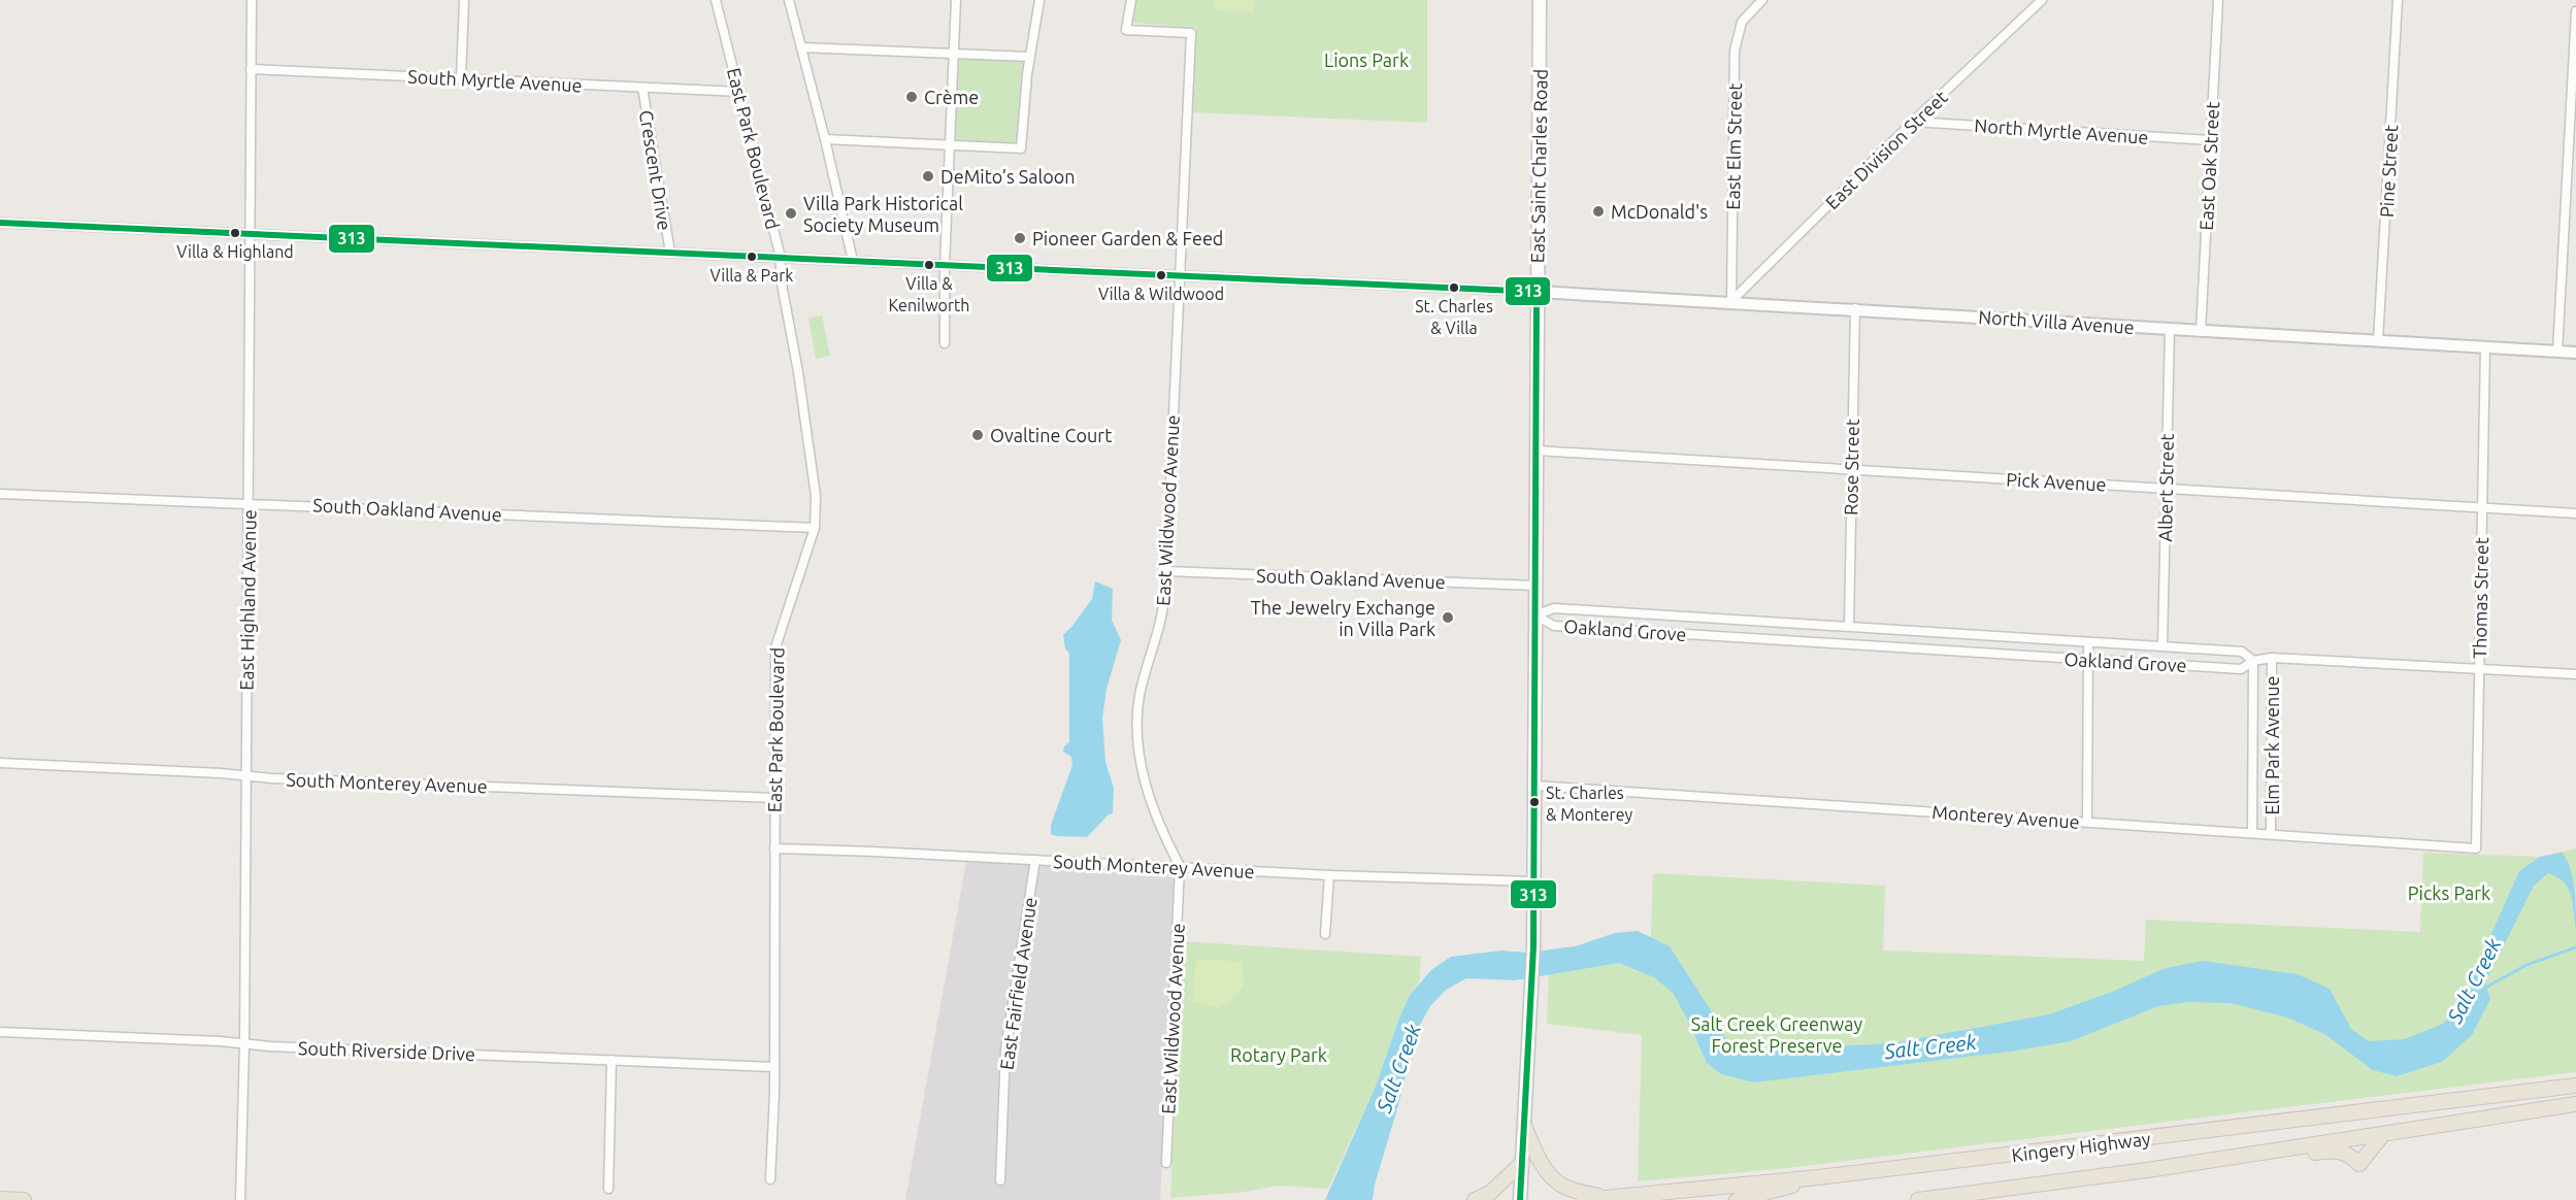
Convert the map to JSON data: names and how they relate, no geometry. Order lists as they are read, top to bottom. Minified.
{"streets":{"highway":["Kingery Highway"],"main road":["East Saint Charles Road"],"street":["South Myrtle Avenue","North Myrtle Avenue","East Elm Street","East Park Boulevard","East Division Street","East Oak Street","Crescent Drive","Pine Street","North Villa Avenue","Rose Street","Pick Avenue","Albert Street","South Oakland Avenue","East Wildwood Avenue","Thomas Street","East Highland Avenue","Oakland Grove","Elm Park Avenue","South Monterey Avenue","Monterey Avenue","East Fairfield Avenue","South Riverside Drive"]},"crossings":[["South Myrtle Avenue","East Park Boulevard"],["South Myrtle Avenue","Crescent Drive"],["South Myrtle Avenue","East Highland Avenue"],["North Myrtle Avenue","East Division Street"],["North Myrtle Avenue","East Oak Street"],["East Elm Street","East Division Street"],["East Elm Street","North Villa Avenue"],["East Park Boulevard","South Oakland Avenue"],["East Park Boulevard","South Monterey Avenue"],["East Park Boulevard","South Riverside Drive"],["East Division Street","North Villa Avenue"],["East Saint Charles Road","North Villa Avenue"],["East Saint Charles Road","Pick Avenue"],["East Saint Charles Road","South Oakland Avenue"],["East Saint Charles Road","Oakland Grove"],["East Saint Charles Road","South Monterey Avenue"],["East Saint Charles Road","Monterey Avenue"],["East Oak Street","North Villa Avenue"],["Pine Street","North Villa Avenue"],["North Villa Avenue","Rose Street"],["North Villa Avenue","Albert Street"],["North Villa Avenue","Thomas Street"],["Rose Street","Pick Avenue"],["Rose Street","Oakland Grove"],["Pick Avenue","Albert Street"],["Pick Avenue","Thomas Street"],["Albert Street","Oakland Grove"],["South Oakland Avenue","East Wildwood Avenue"],["South Oakland Avenue","East Highland Avenue"],["East Wildwood Avenue","South Monterey Avenue"],["Thomas Street","Oakland Grove"],["Thomas Street","Monterey Avenue"],["East Highland Avenue","South Monterey Avenue"],["East Highland Avenue","South Riverside Drive"],["Oakland Grove","Elm Park Avenue"],["Elm Park Avenue","Monterey Avenue"],["South Monterey Avenue","East Fairfield Avenue"]],"water":["Salt Creek"],"parks":["Lions Park","Picks Park","Salt Creek Greenway Forest Preserve","Rotary Park"],"places":["Crème","DeMito’s Saloon","McDonald's","Villa Park Historical Society Museum","Villa & Highland","Pioneer Garden & Feed","Villa & Park","Villa & Kenilworth","Villa & Wildwood","St. Charles & Villa","Ovaltine Court","The Jewelry Exchange in Villa Park","St. Charles & Monterey"],"lines":["transit line 313"]}
